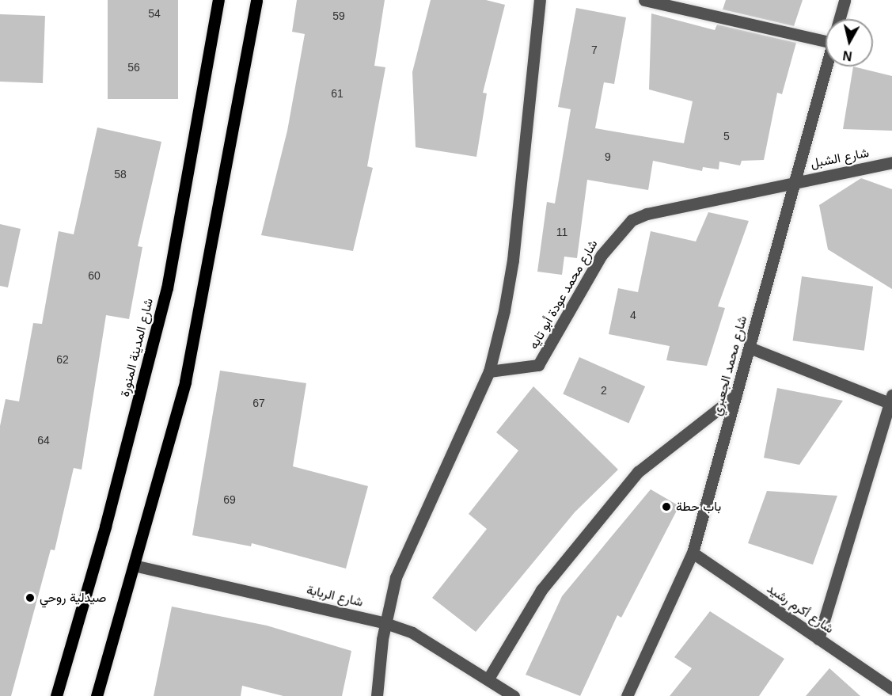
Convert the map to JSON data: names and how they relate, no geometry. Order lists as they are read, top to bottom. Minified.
{"streets":{"main road":["شارع المدينة المنورة"],"street":["شارع الشبل","شارع محمد عودة أبو تايه","شارع محمد الجعبري","شارع الربابة","شارع أكرم رشيد"]},"crossings":[["شارع الشبل","شارع محمد عودة أبو تايه"],["شارع الشبل","شارع محمد الجعبري"],["شارع محمد عودة أبو تايه","شارع محمد الجعبري"],["شارع محمد الجعبري","شارع أكرم رشيد"]],"places":["باب حطة","صيدلية روحي"],"house_numbers":["54","59","7","56","61","5","9","58","11","60","4","62","2","67","64","69"],"north":"bottom"}
